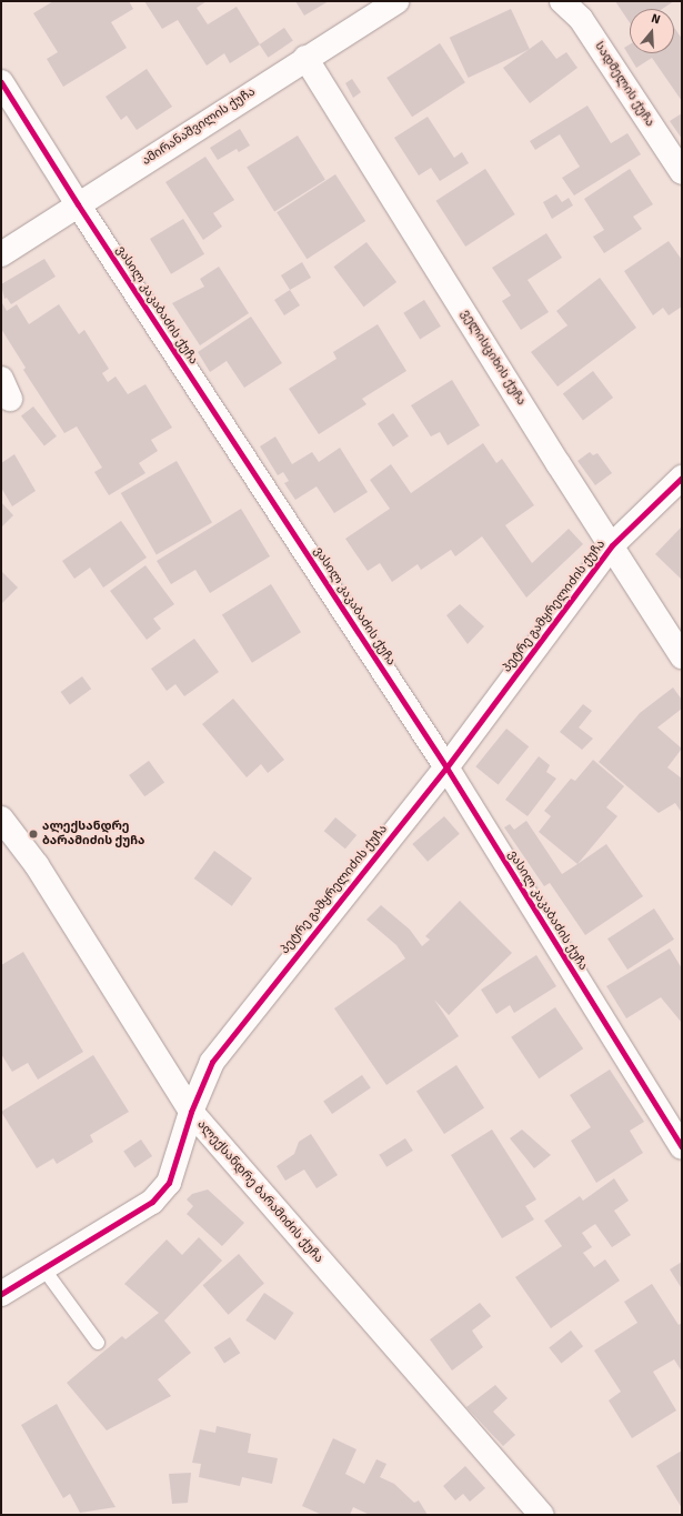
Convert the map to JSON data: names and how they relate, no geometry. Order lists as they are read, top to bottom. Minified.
{"streets":{"street":["სადმელის ქუჩა","ამირანაშვილის ქუჩა","ვასილ კაკაბაძის ქუჩა","ველისციხის ქუჩა","პეტრე გამყრელიძის ქუჩა","ალექსანდრე ბარამიძის ქუჩა"]},"crossings":[["ამირანაშვილის ქუჩა","ვასილ კაკაბაძის ქუჩა"],["ამირანაშვილის ქუჩა","ველისციხის ქუჩა"],["ვასილ კაკაბაძის ქუჩა","პეტრე გამყრელიძის ქუჩა"],["ველისციხის ქუჩა","პეტრე გამყრელიძის ქუჩა"],["პეტრე გამყრელიძის ქუჩა","ალექსანდრე ბარამიძის ქუჩა"]],"places":["ალექსანდრე ბარამიძის ქუჩა"],"north":"top"}
